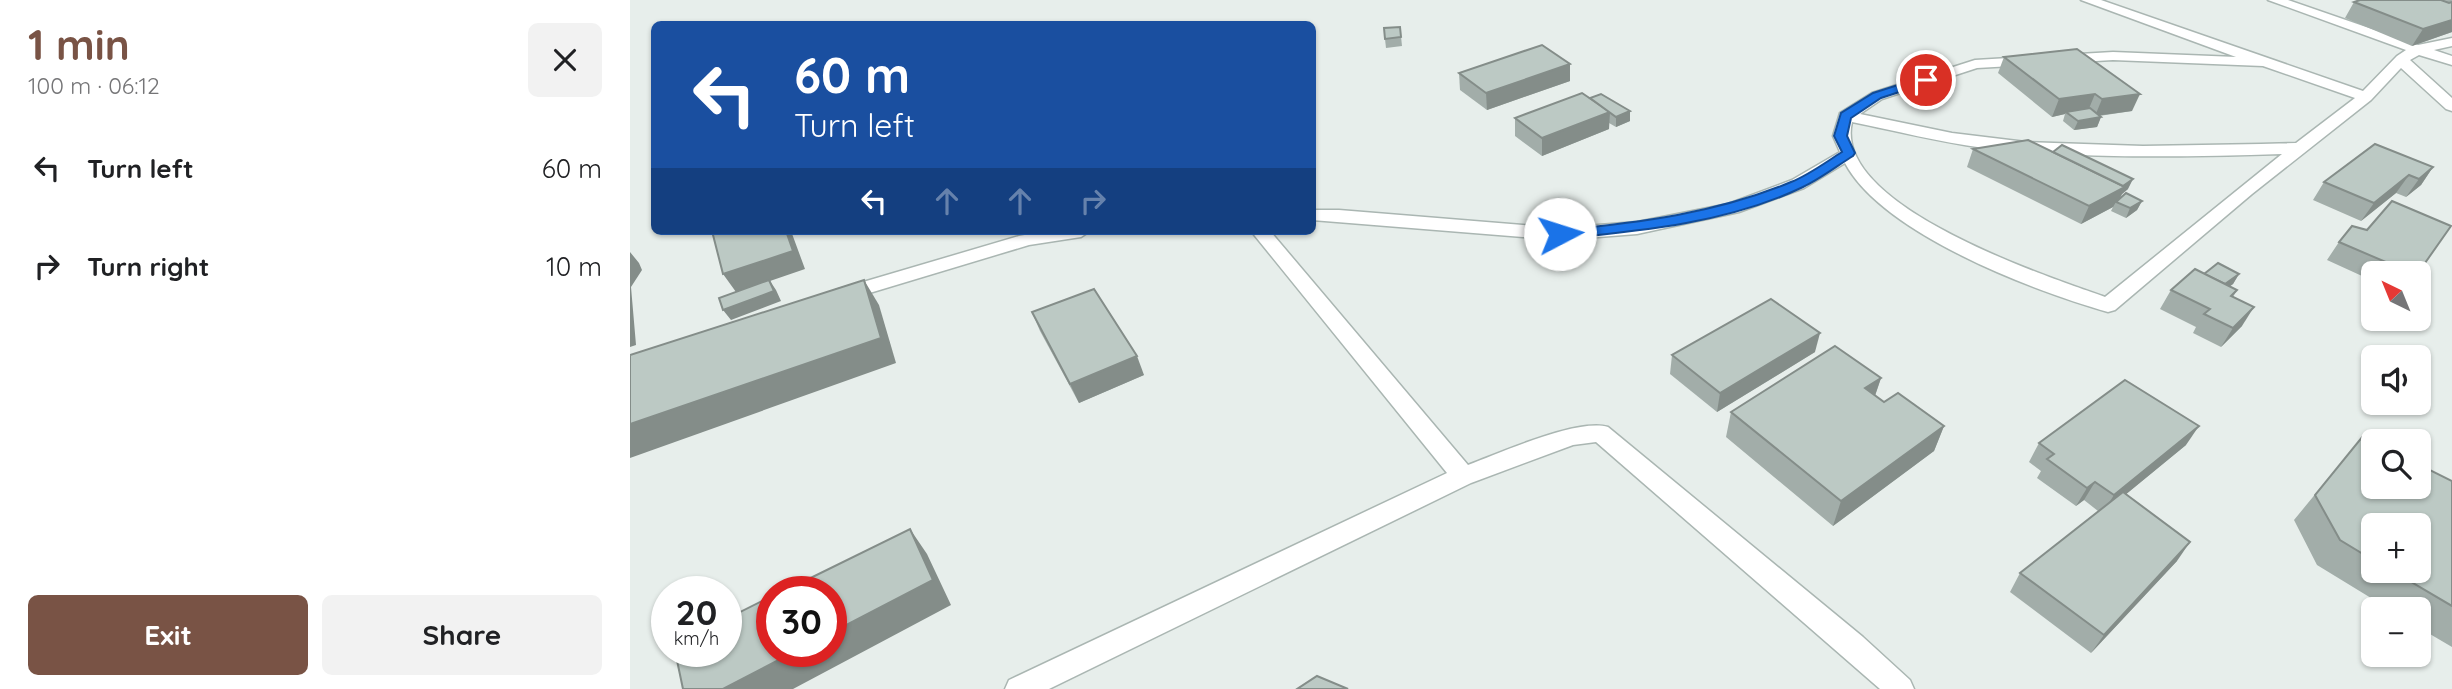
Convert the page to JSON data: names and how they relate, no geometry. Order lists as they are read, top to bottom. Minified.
{"north":"top left","page":{"heading":["1 min","100 m · 06:12"],"turn":["60 m","Turn left"],"list":[{"name":"Turn left","value":"60 m"},{"name":"Turn right","value":"10 m"}],"map_buttons":["+","−"],"speed":"20 km/h","limit":"30","buttons":["Exit","Share"]}}
